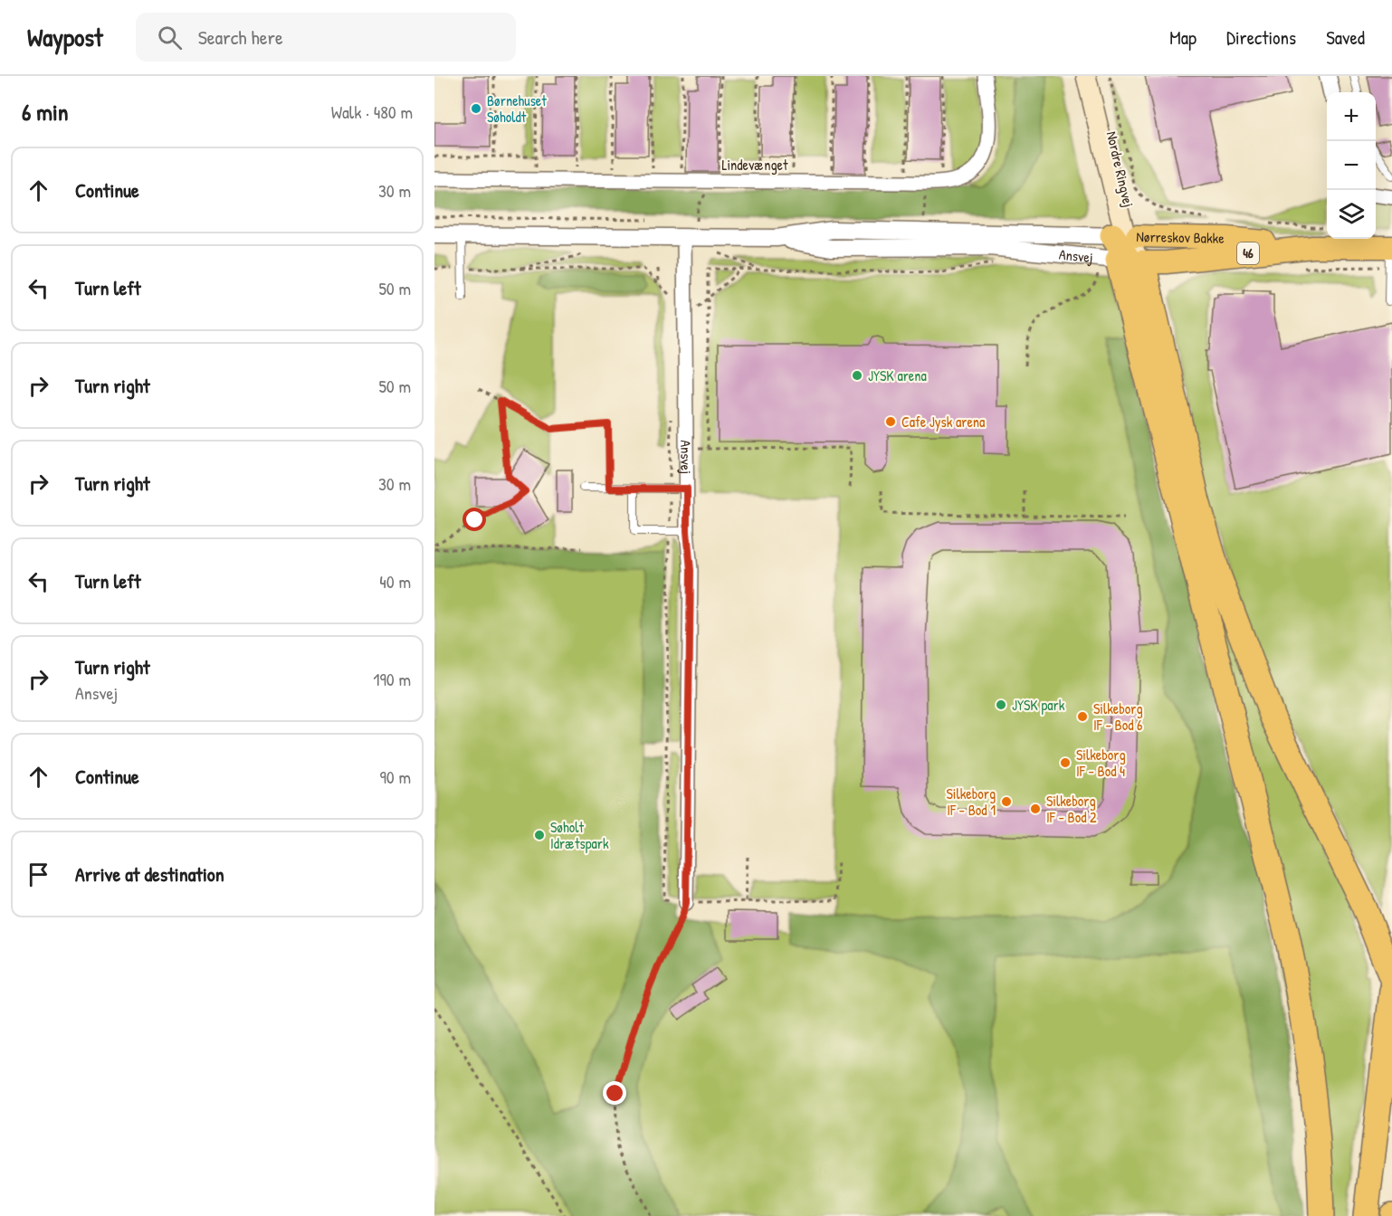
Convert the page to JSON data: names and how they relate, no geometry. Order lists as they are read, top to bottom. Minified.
{"streets":{"main road":["Nordre Ringvej","Nørreskov Bakke","46"],"street":["Lindevænget","Ansvej"]},"crossings":[["Nordre Ringvej","Nørreskov Bakke"],["Nordre Ringvej","Ansvej"],["Nørreskov Bakke","Ansvej"]],"places":["Børnehuset Søholdt","JYSK arena","Cafe Jysk arena","JYSK park","Silkeborg IF - Bod 6","Silkeborg IF - Bod 4","Silkeborg IF - Bod 1","Silkeborg IF - Bod 2","Søholt Idrætspark"],"page":{"header":"Waypost","search":"Search here","nav":["Map","Directions","Saved"],"heading":["6 min","Walk · 480 m"],"map_buttons":["+","−"],"list":[["Continue","30 m"],["Turn left","50 m"],["Turn right","50 m"],["Turn right","30 m"],["Turn left","40 m"],["Turn right","Ansvej","190 m"],["Continue","90 m"],"Arrive at destination"]}}
